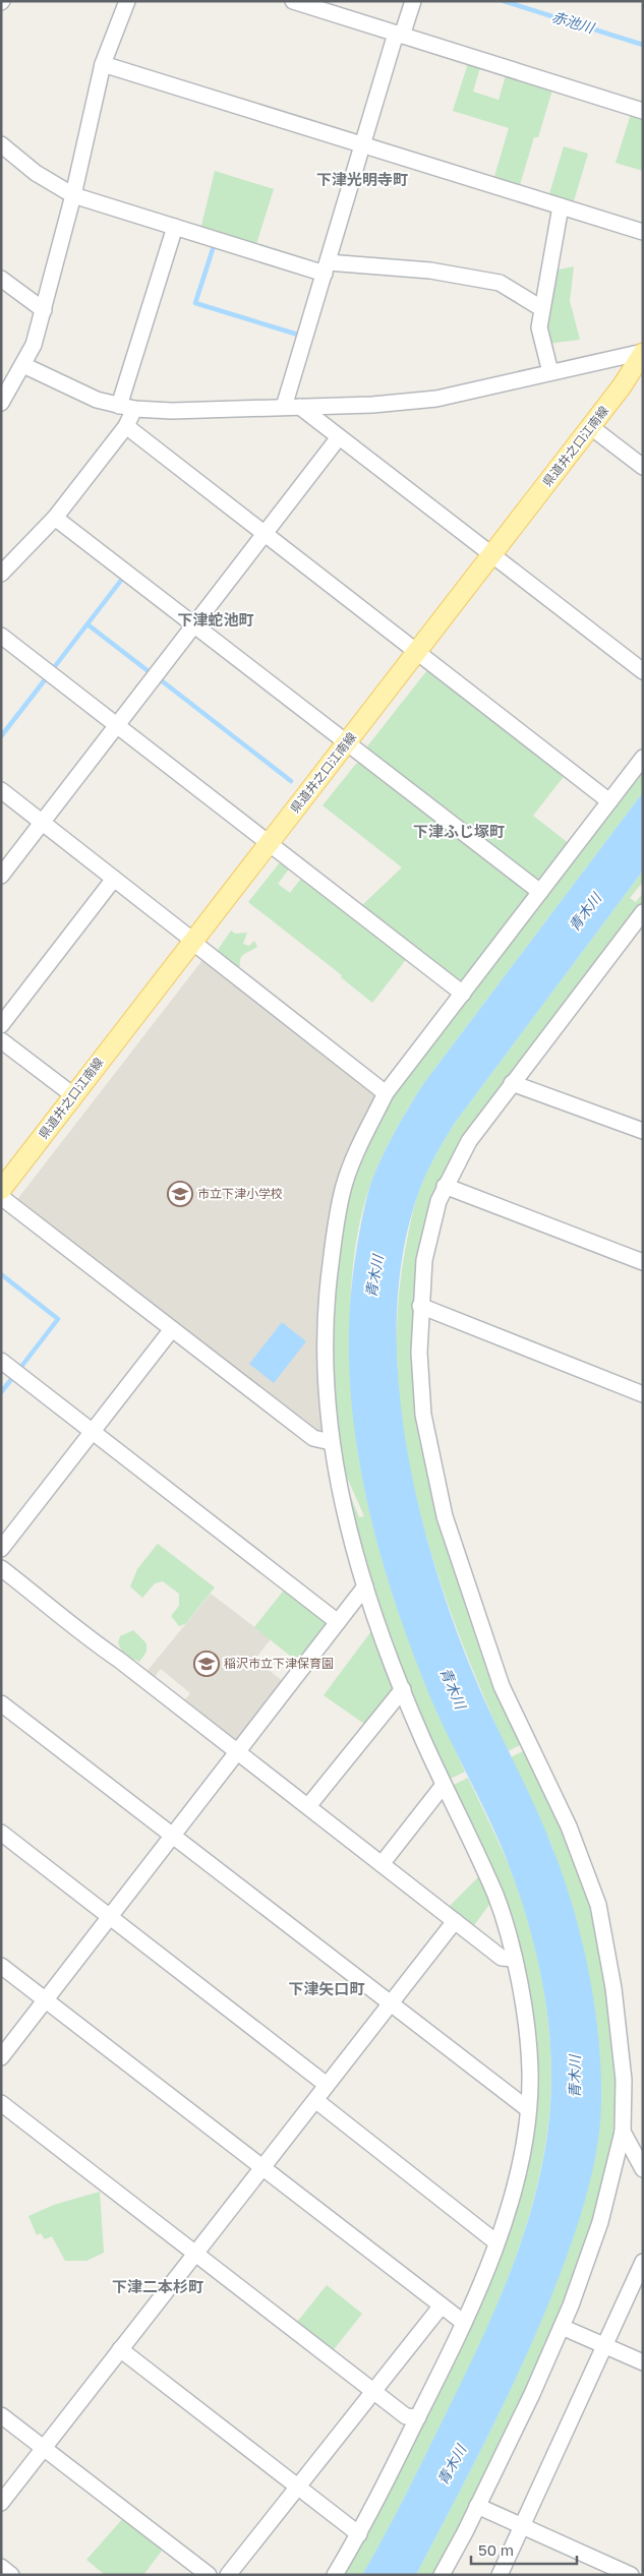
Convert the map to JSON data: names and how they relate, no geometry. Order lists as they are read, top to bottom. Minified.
{"streets":{"main road":["県道井之口江南線"]},"districts":["下津光明寺町","下津蛇池町","下津ふじ塚町","下津矢口町","下津二本杉町"],"water":["赤池川","青木川"],"places":{"school or university":["市立下津小学校","稲沢市立下津保育園"]},"scale_bar":"50 m"}
